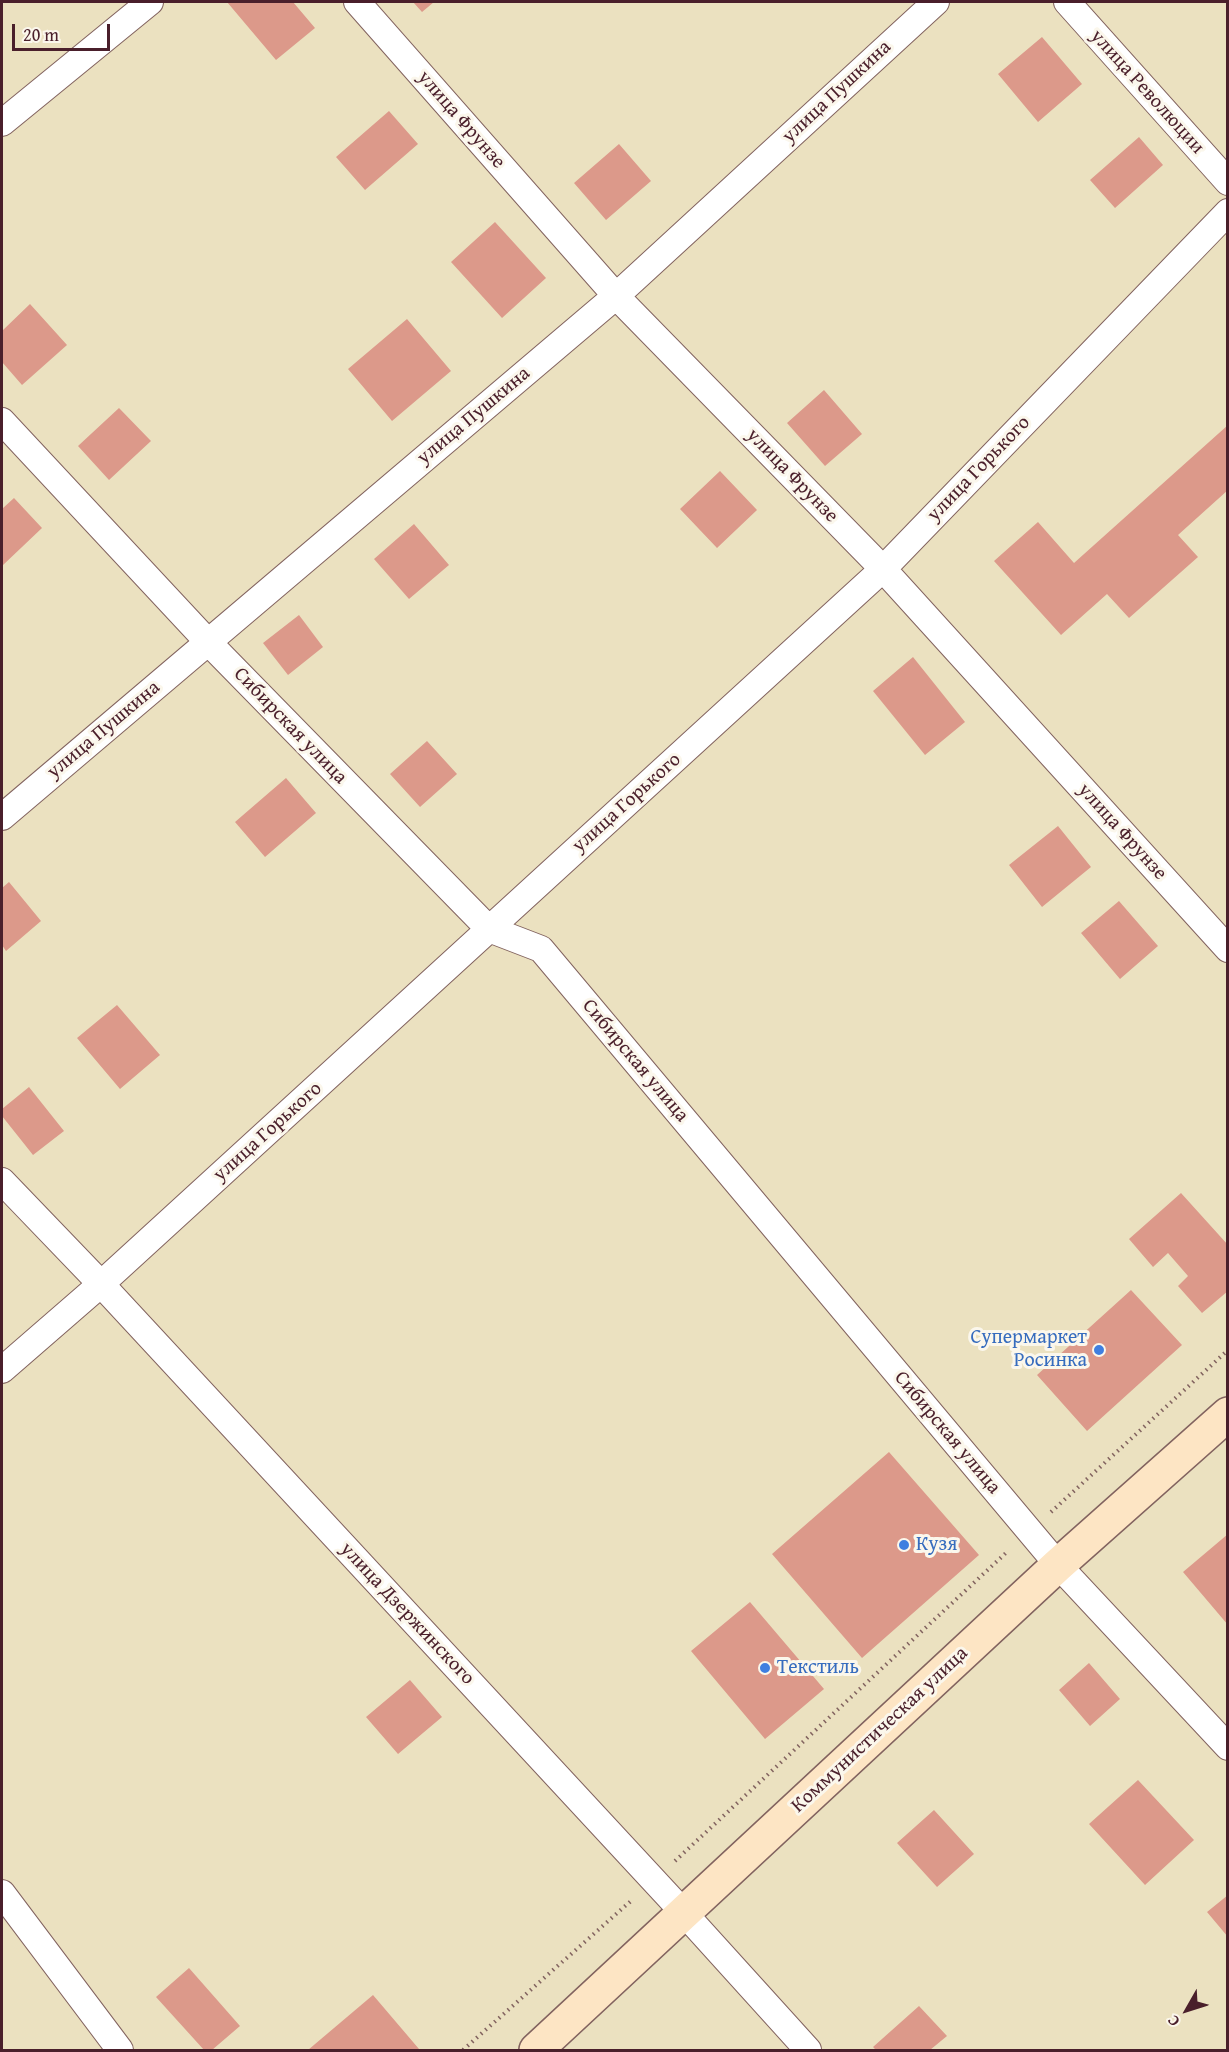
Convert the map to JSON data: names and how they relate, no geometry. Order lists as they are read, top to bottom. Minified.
{"streets":{"street":["улица Пушкина","улица Революции","улица Фрунзе","улица Горького","Сибирская улица","улица Дзержинского","Коммунистическая улица"]},"crossings":[["улица Пушкина","улица Фрунзе"],["улица Пушкина","Сибирская улица"],["улица Фрунзе","улица Горького"],["улица Горького","Сибирская улица"],["улица Горького","улица Дзержинского"],["Сибирская улица","Коммунистическая улица"],["улица Дзержинского","Коммунистическая улица"]],"places":["Супермаркет Росинка","Кузя","Текстиль"],"scale_bar":"20 m","north":"bottom left"}
